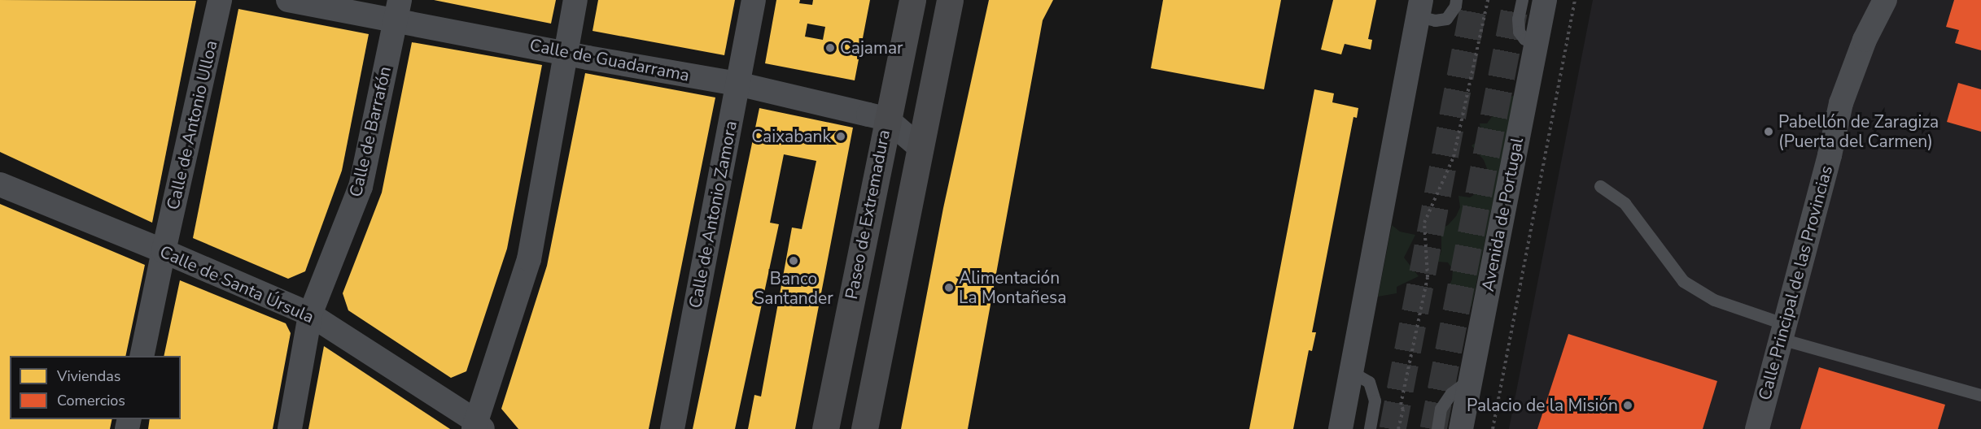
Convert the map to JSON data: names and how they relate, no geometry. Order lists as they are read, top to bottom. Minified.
{"streets":{"main road":["Paseo de Extremadura"],"street":["Calle de Guadarrama","Calle de Antonio Ulloa","Calle de Barrafón","Calle de Antonio Zamora","Avenida de Portugal","Calle Principal de las Provincias","Calle de Santa Úrsula"]},"crossings":[["Calle de Guadarrama","Calle de Barrafón"],["Calle de Guadarrama","Calle de Antonio Zamora"],["Calle de Guadarrama","Paseo de Extremadura"],["Calle de Antonio Ulloa","Calle de Santa Úrsula"],["Calle de Barrafón","Calle de Santa Úrsula"]],"places":["Cajamar","Pabellón de Zaragiza (Puerta del Carmen)","Caixabank","Banco Santander","Alimentación La Montañesa","Palacio de la Misión"],"legend":["Viviendas","Comercios"]}
